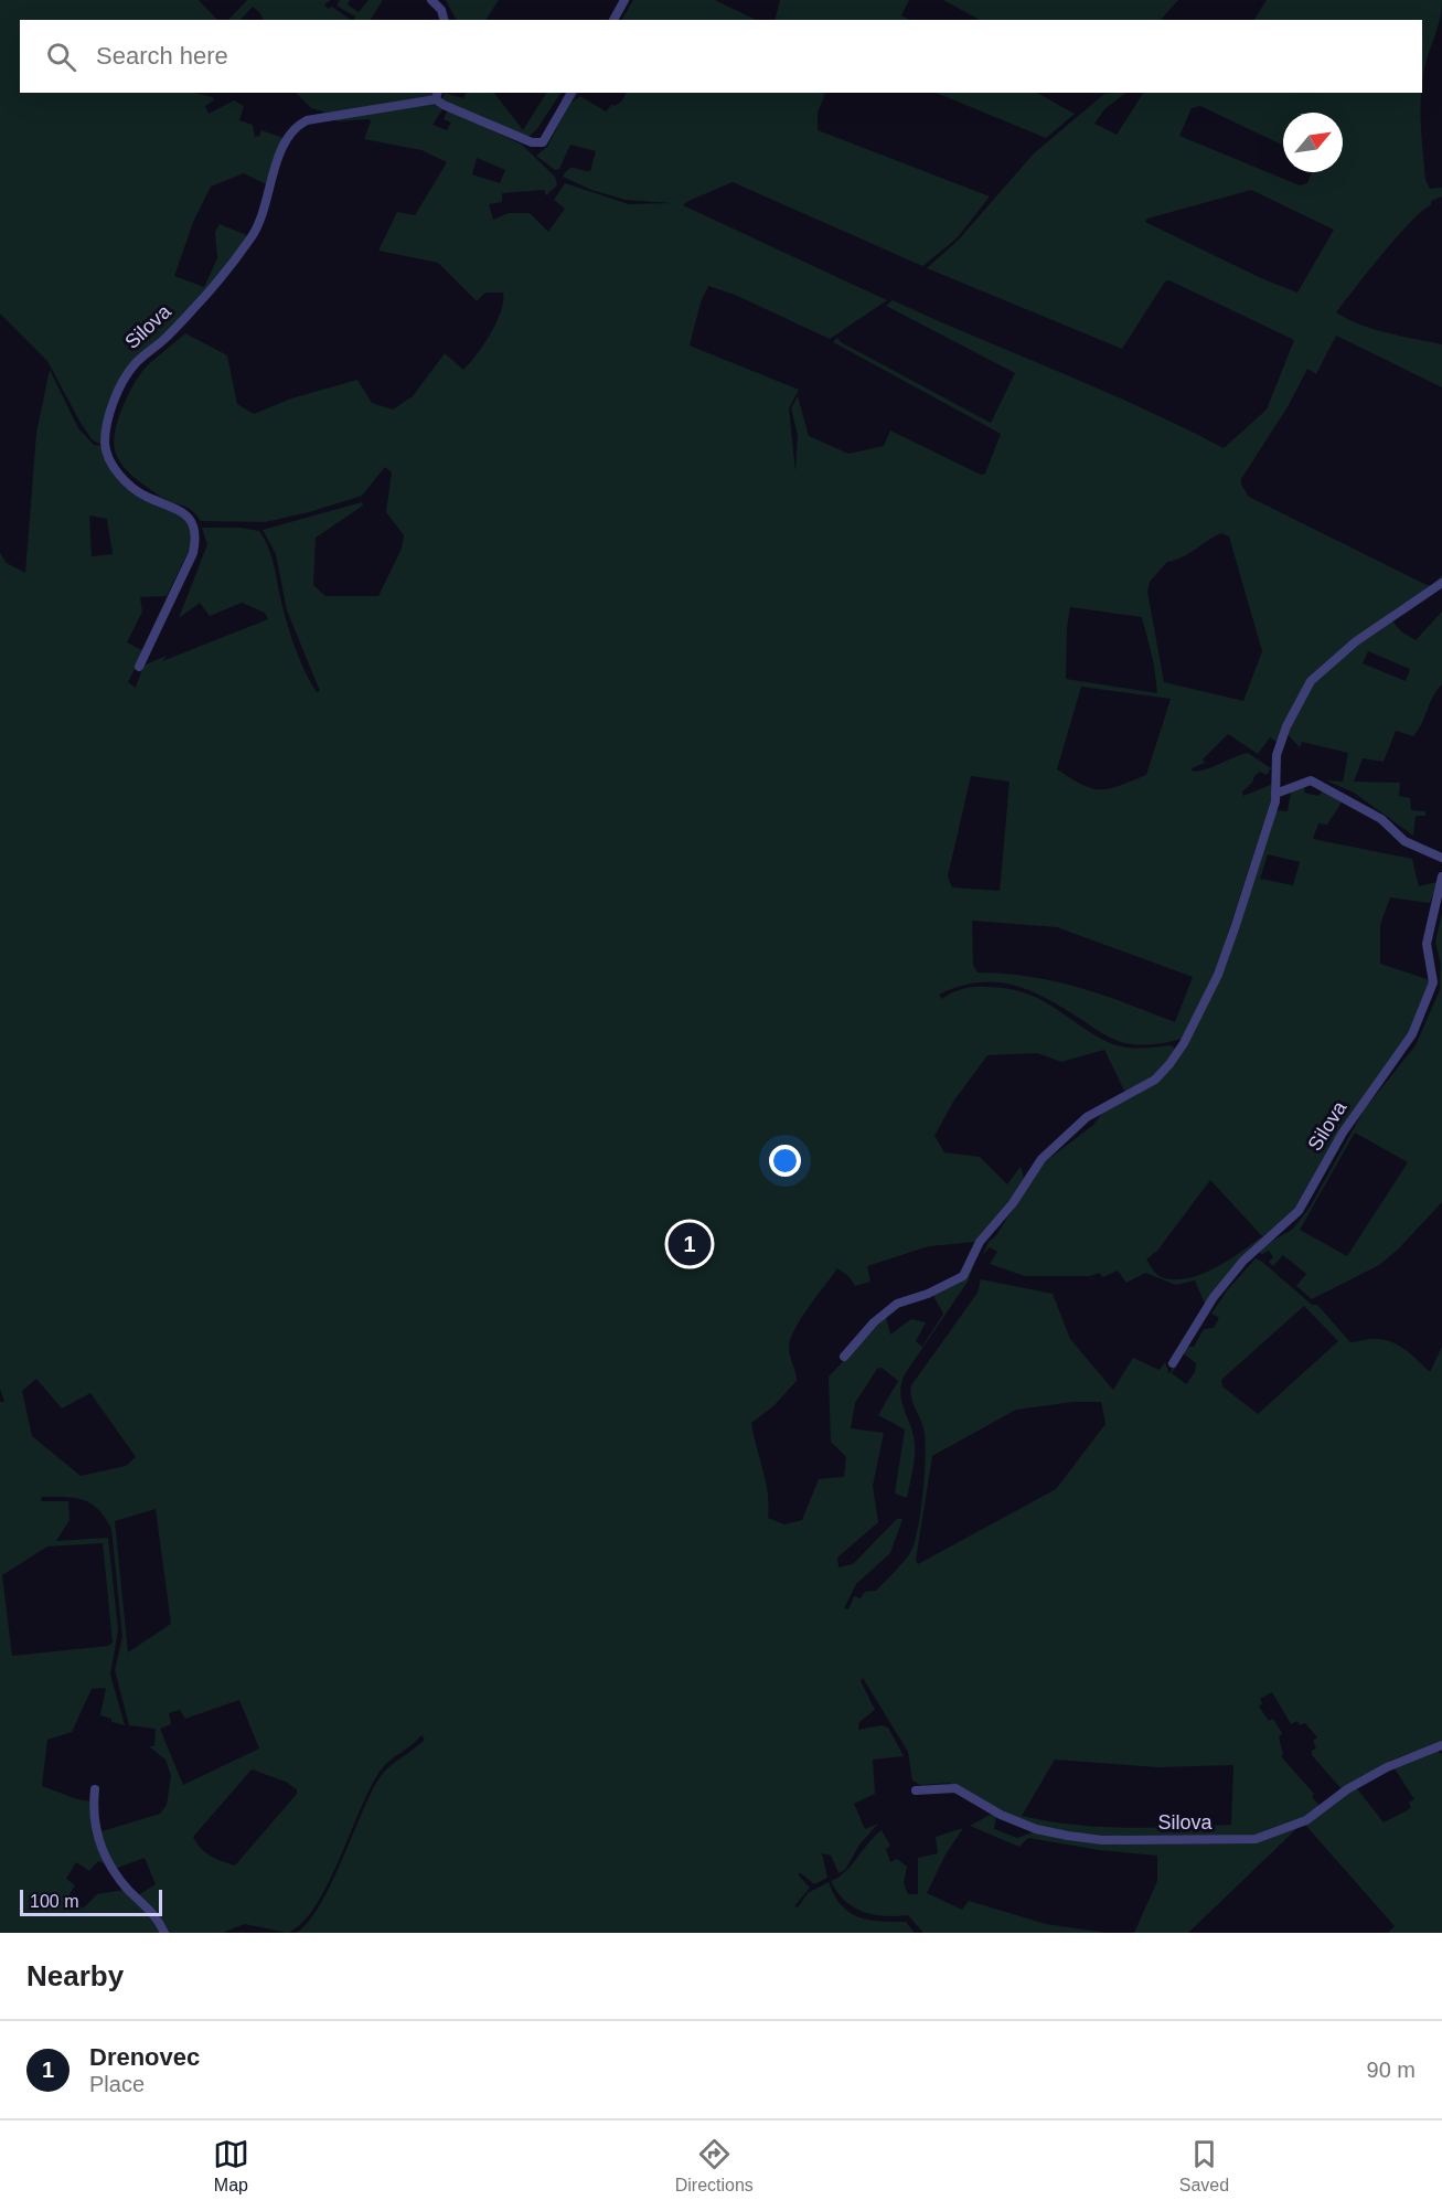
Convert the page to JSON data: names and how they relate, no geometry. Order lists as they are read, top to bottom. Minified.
{"streets":{"street":["Silova"]},"scale_bar":"100 m","north":"top right","page":{"search":"Search here","pins":"1","scale":"100 m","heading":"Nearby","list":[{"mark":"1","name":"Drenovec","note":"Place","value":"90 m"}],"nav":["Map","Directions","Saved"]}}
